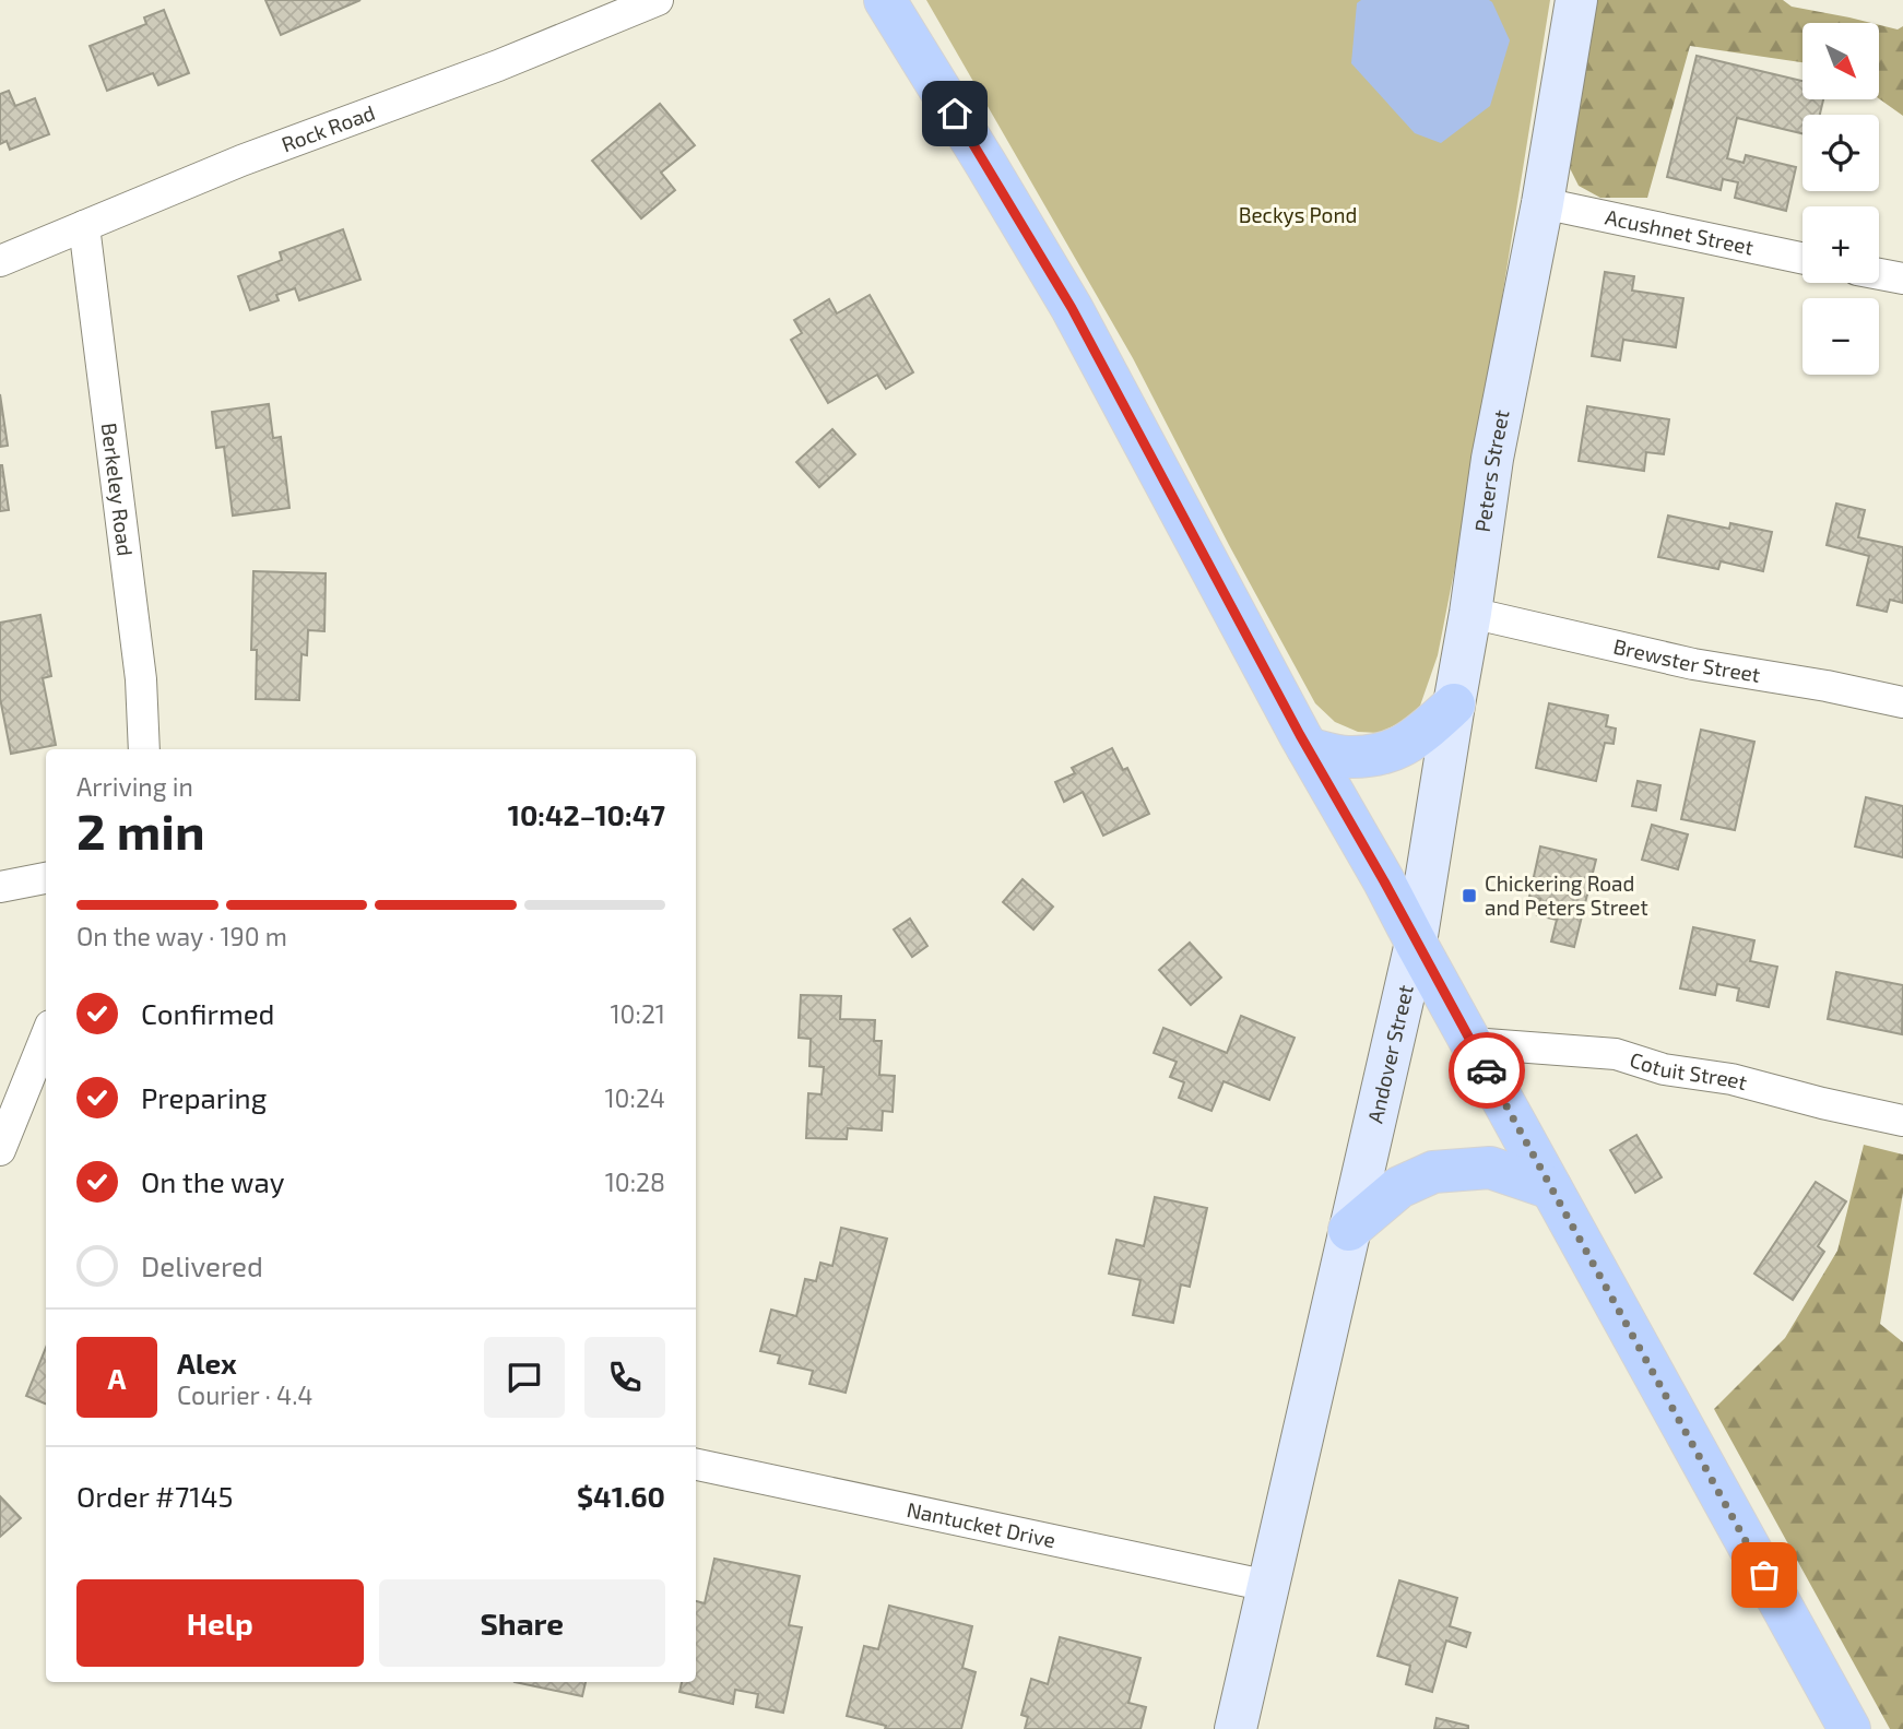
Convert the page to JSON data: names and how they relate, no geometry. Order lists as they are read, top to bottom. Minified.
{"streets":{"main road":["Peters Street","Andover Street"],"street":["Rock Road","Acushnet Street","Berkeley Road","Brewster Street","Cotuit Street","Nantucket Drive"]},"crossings":[["Rock Road","Berkeley Road"],["Acushnet Street","Peters Street"],["Peters Street","Brewster Street"],["Peters Street","Andover Street"],["Andover Street","Nantucket Drive"]],"parks":["Beckys Pond"],"places":{"transit":["Chickering Road and Peters Street"]},"north":"bottom right","page":{"map_buttons":["+","−"],"heading":["2 min","Arriving in","10:42–10:47"],"panel":["Alex","Courier · 4.4","Order #7145","$41.60"],"bar":"On the way · 190 m","list":[["Confirmed","10:21"],["Preparing","10:24"],["On the way","10:28"],"Delivered"],"round":"A","buttons":["Help","Share"]}}
